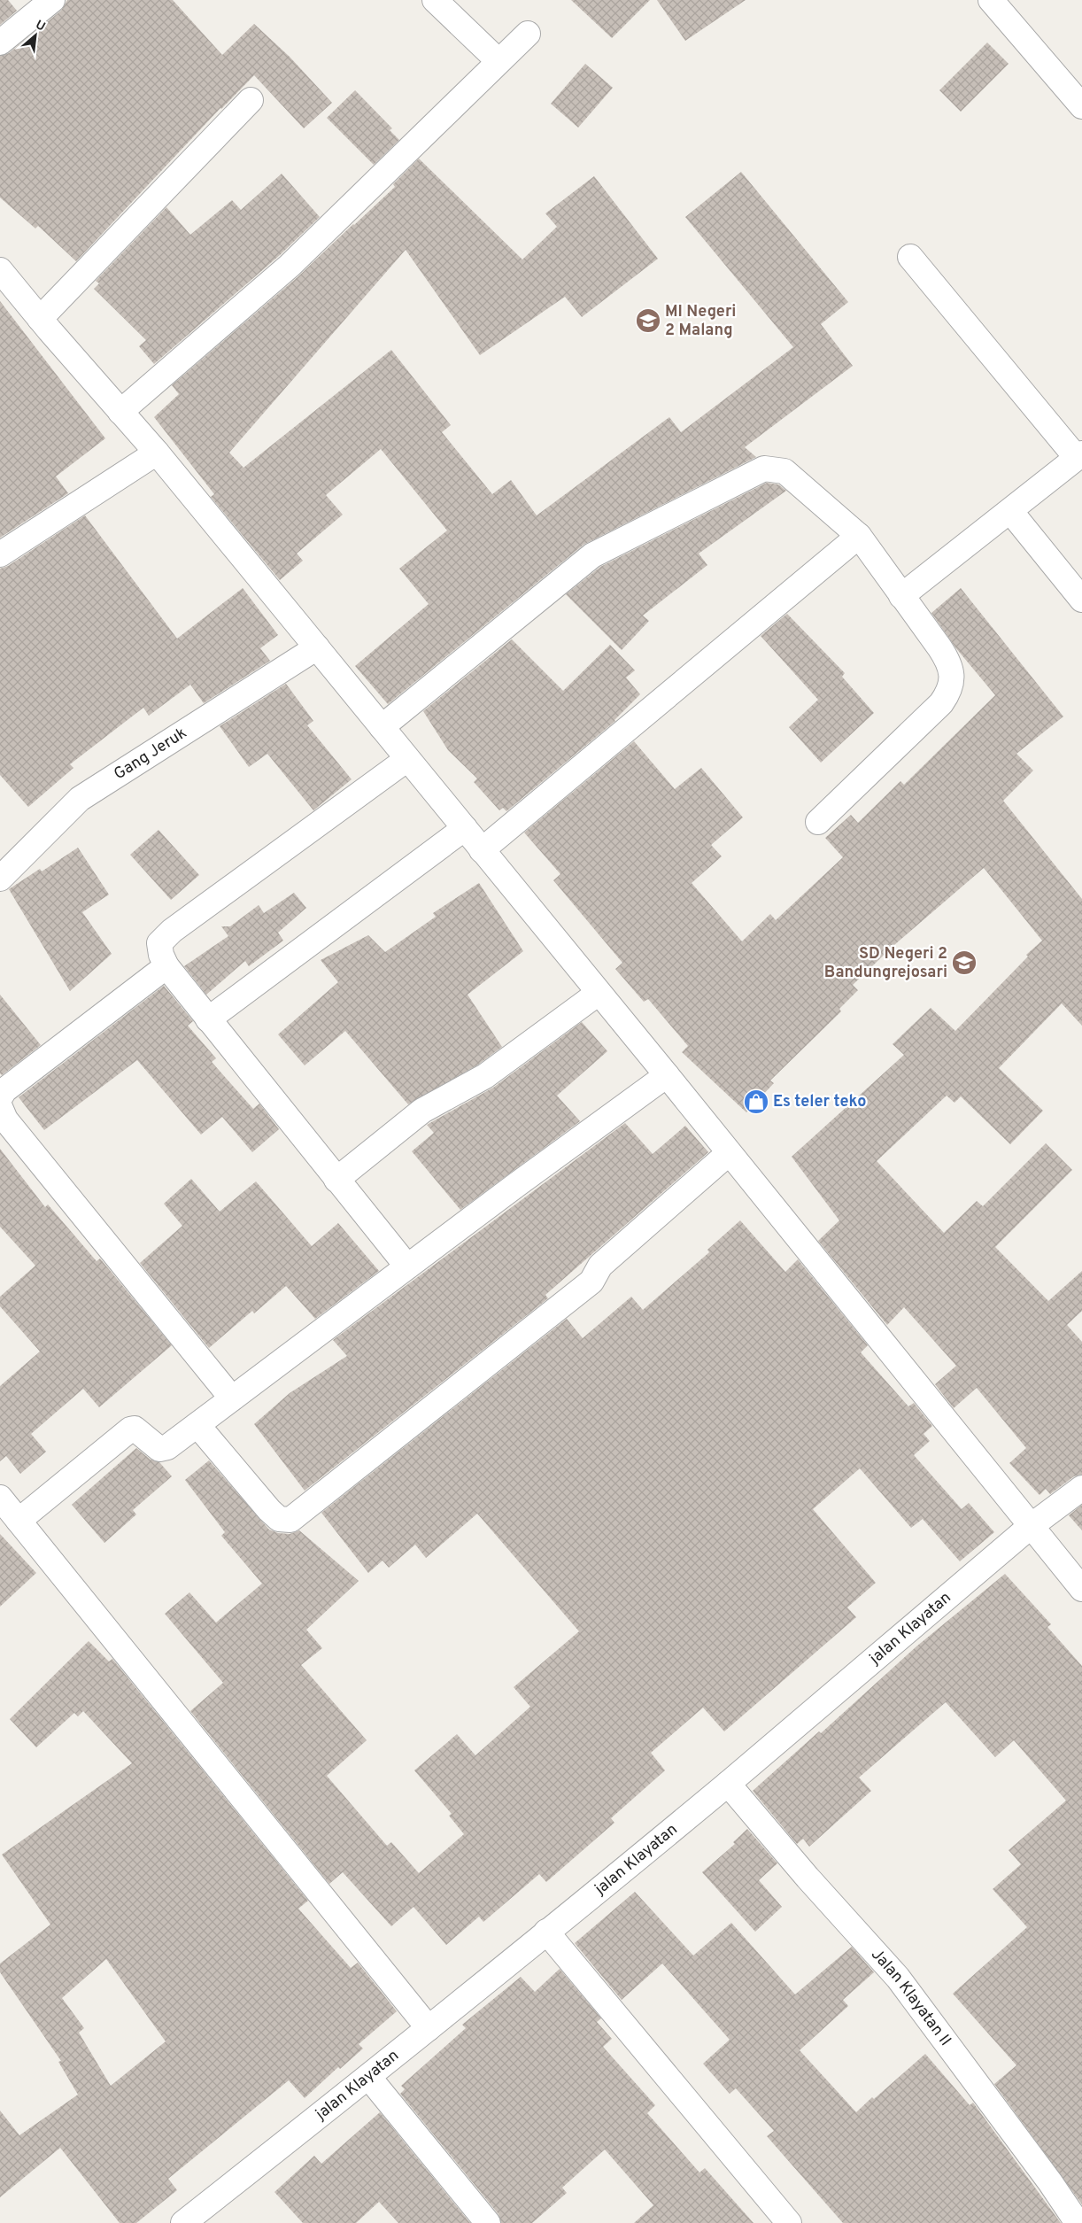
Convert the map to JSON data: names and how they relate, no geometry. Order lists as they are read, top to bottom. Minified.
{"streets":{"street":["Gang Jeruk","jalan Klayatan","Jalan Klayatan II"]},"crossings":[["jalan Klayatan","Jalan Klayatan II"]],"places":{"school or university":["MI Negeri 2 Malang","SD Negeri 2 Bandungrejosari"],"shop":["Es teler teko"]},"north":"top right"}
